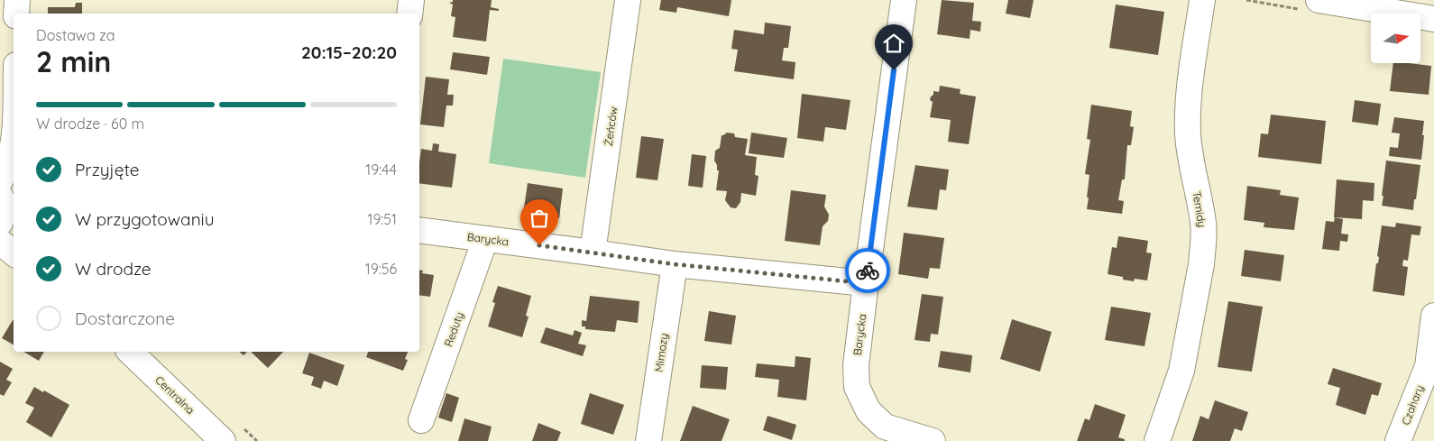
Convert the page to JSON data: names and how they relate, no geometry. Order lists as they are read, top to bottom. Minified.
{"streets":{"street":["Żeńców","Temidy","Barycka","Reduty","Mimozy","Centralna","Czahary"]},"crossings":[["Żeńców","Barycka"],["Barycka","Reduty"],["Barycka","Mimozy"]],"north":"right","page":{"heading":["2 min","Dostawa za","20:15–20:20"],"bar":"W drodze · 60 m","list":[["Przyjęte","19:44"],["W przygotowaniu","19:51"],["W drodze","19:56"],"Dostarczone"]}}
